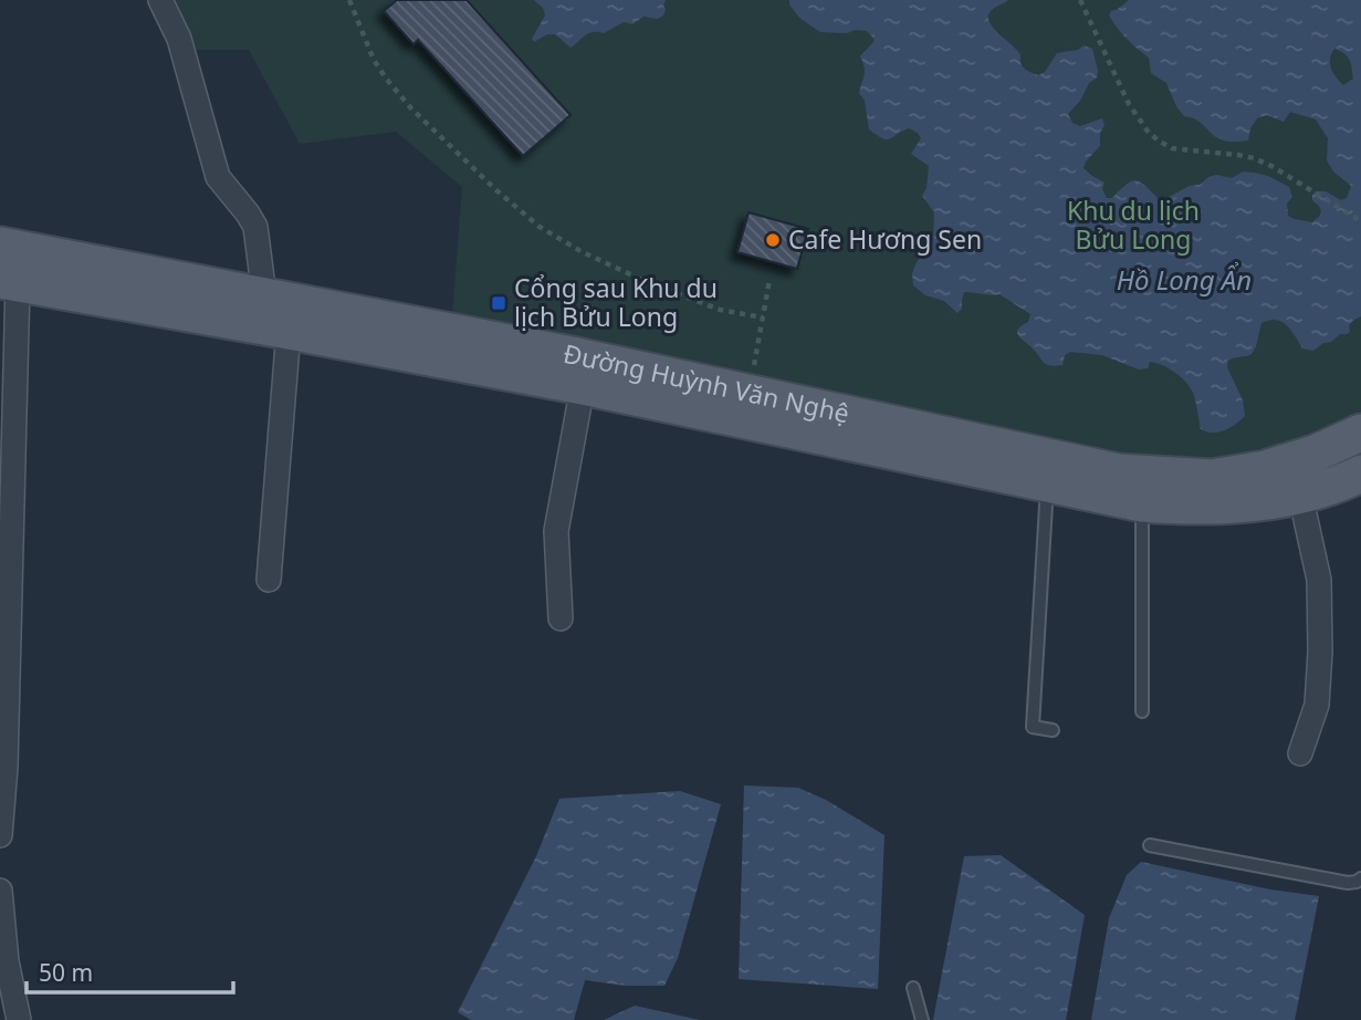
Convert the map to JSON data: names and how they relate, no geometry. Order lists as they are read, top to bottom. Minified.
{"streets":{"main road":["Đường Huỳnh Văn Nghệ"]},"water":["Hồ Long Ẩn"],"parks":["Khu du lịch Bửu Long"],"places":{"other":["Cafe Hương Sen"],"transit":["Cổng sau Khu du lịch Bửu Long"]},"scale_bar":"50 m"}
